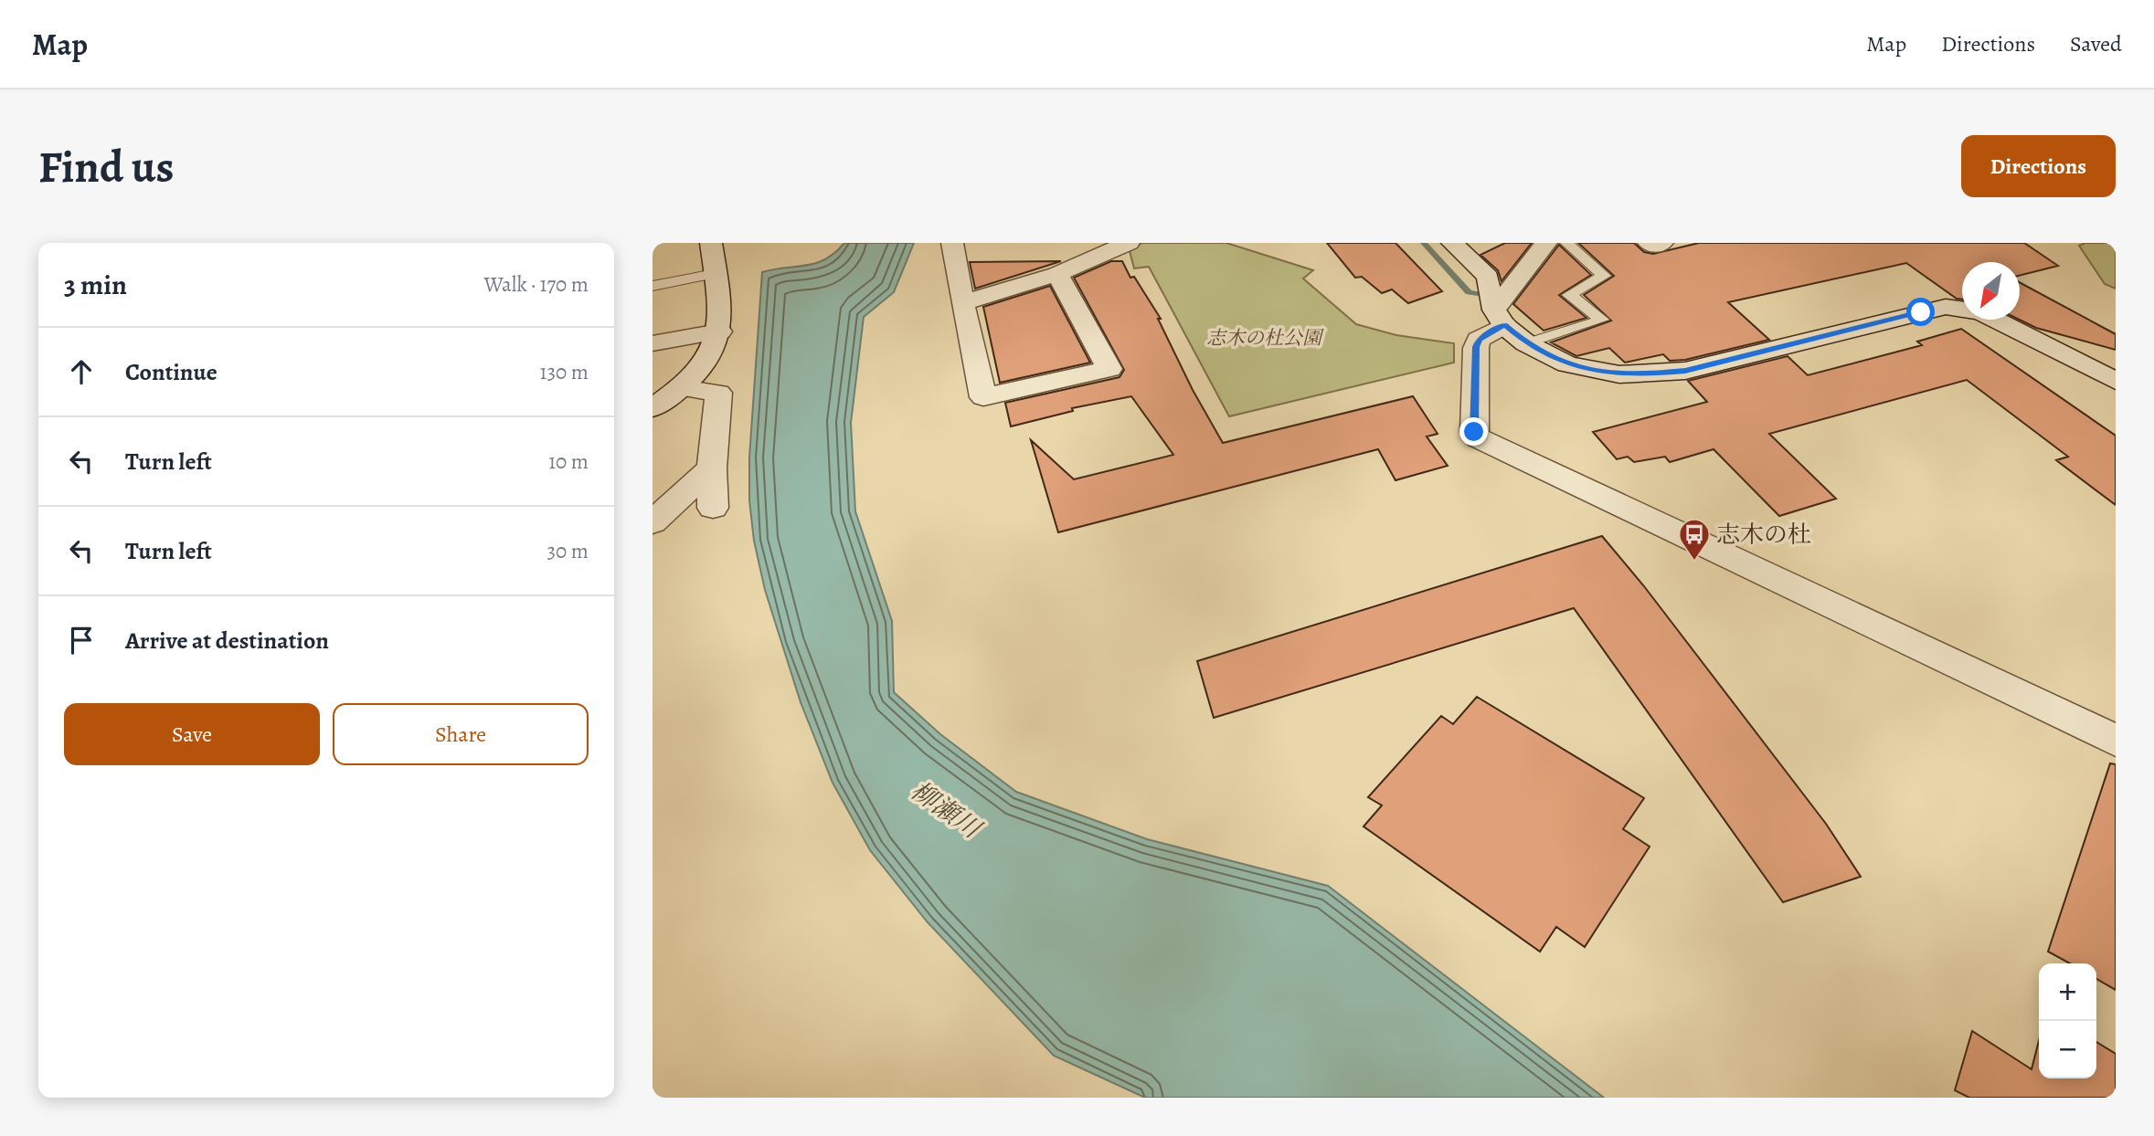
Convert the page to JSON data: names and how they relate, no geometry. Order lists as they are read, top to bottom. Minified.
{"water":["柳瀬川"],"parks":["志木の杜公園"],"places":{"bus stop":["志木の杜"]},"north":"bottom left","page":{"header":"Map","nav":["Map","Directions","Saved"],"buttons":["Directions",["Save","Share"]],"title":"Find us","heading":["3 min","Walk · 170 m"],"list":[["Continue","130 m"],["Turn left","10 m"],["Turn left","30 m"],"Arrive at destination"],"map_buttons":["+","−"]}}
